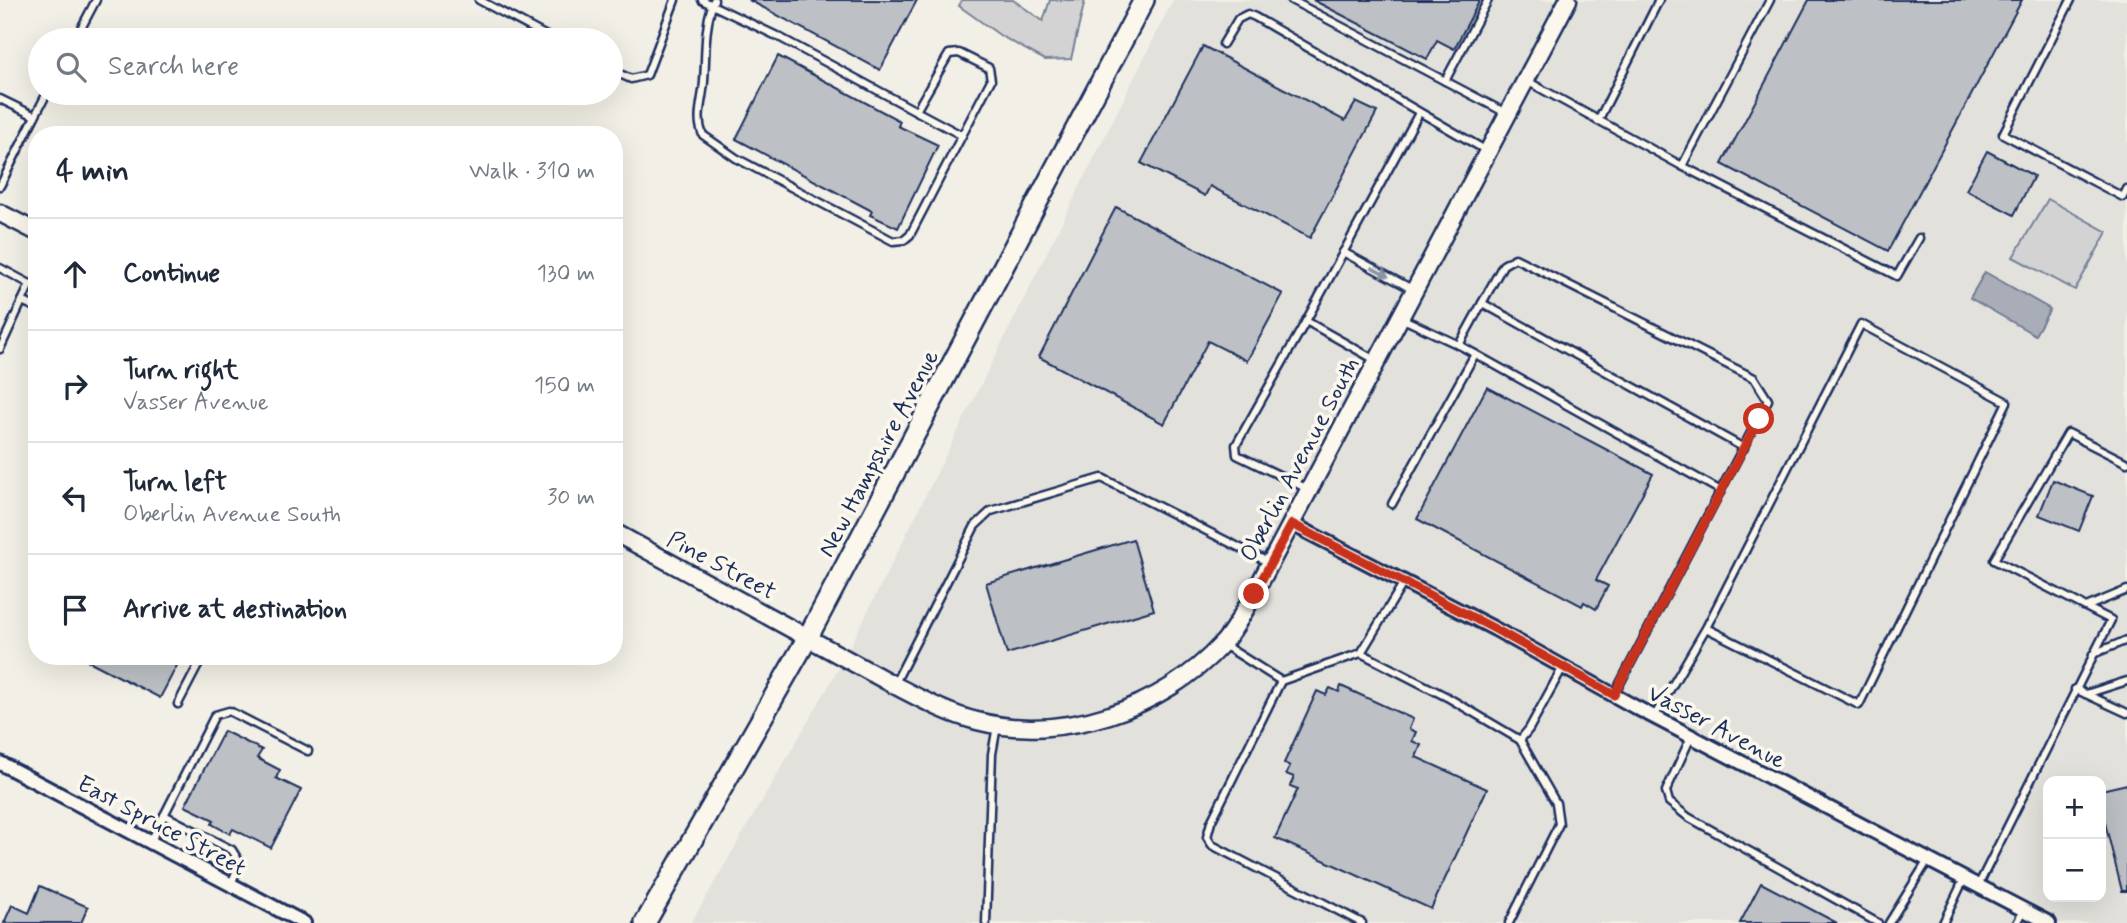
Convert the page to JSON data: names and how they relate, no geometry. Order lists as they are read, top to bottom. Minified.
{"streets":{"main road":["New Hampshire Avenue"],"street":["Oberlin Avenue South","Pine Street","Vasser Avenue","East Spruce Street"]},"crossings":[["New Hampshire Avenue","Oberlin Avenue South"],["New Hampshire Avenue","Pine Street"],["Oberlin Avenue South","Pine Street"],["Oberlin Avenue South","Vasser Avenue"]],"page":{"search":"Search here","heading":["4 min","Walk · 310 m"],"list":[["Continue","130 m"],["Turn right","Vasser Avenue","150 m"],["Turn left","Oberlin Avenue South","30 m"],"Arrive at destination"],"map_buttons":["+","−"]}}
